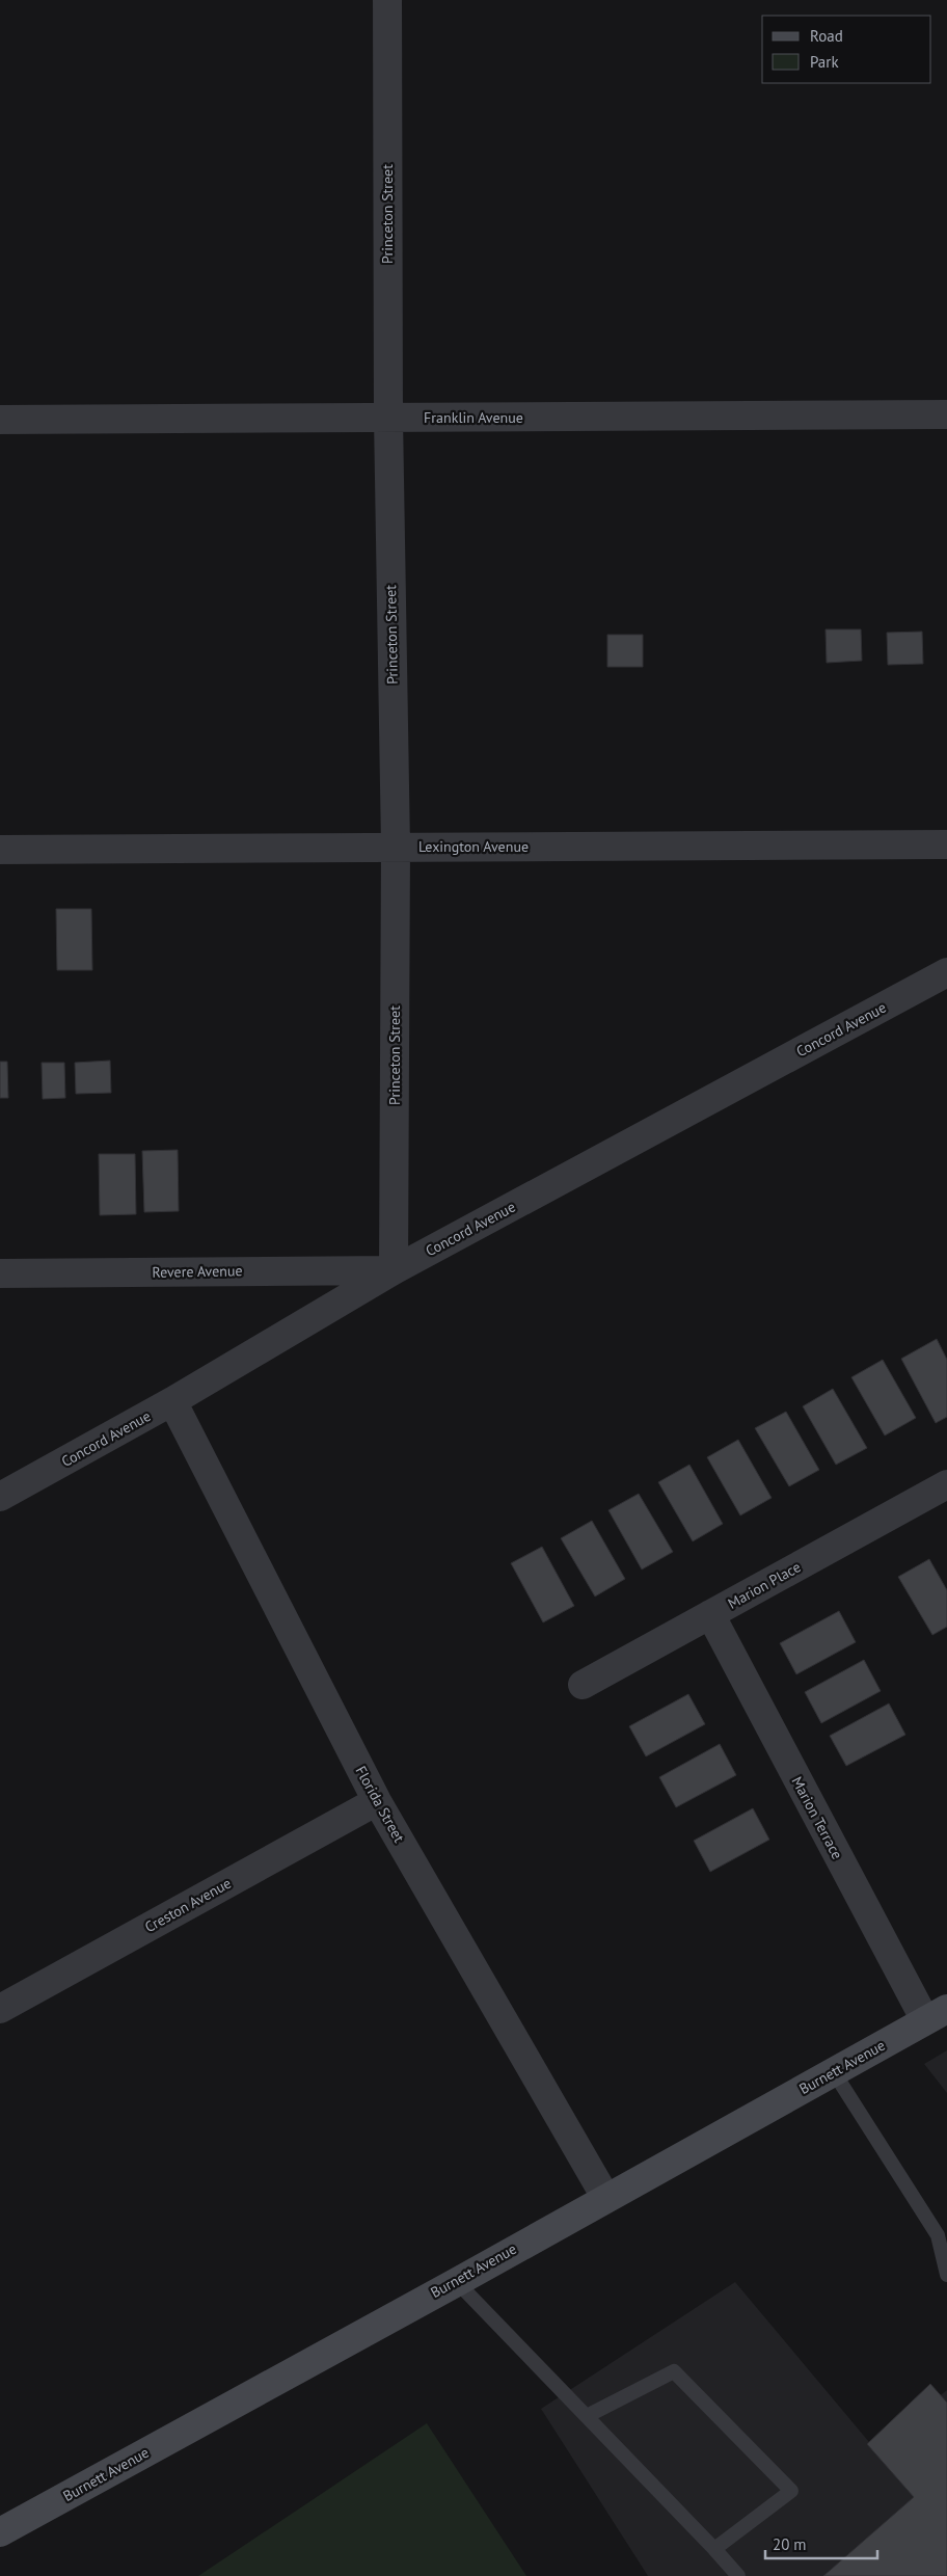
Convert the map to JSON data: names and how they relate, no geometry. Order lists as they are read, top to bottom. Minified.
{"streets":{"street":["Princeton Street","Franklin Avenue","Lexington Avenue","Concord Avenue","Revere Avenue","Marion Place","Florida Street","Marion Terrace","Creston Avenue","Burnett Avenue"]},"crossings":[["Princeton Street","Franklin Avenue"],["Princeton Street","Lexington Avenue"],["Princeton Street","Concord Avenue"],["Princeton Street","Revere Avenue"],["Concord Avenue","Revere Avenue"],["Concord Avenue","Florida Street"],["Marion Place","Marion Terrace"],["Florida Street","Creston Avenue"],["Florida Street","Burnett Avenue"],["Marion Terrace","Burnett Avenue"]],"legend":["Road","Park"],"scale_bar":"20 m"}
